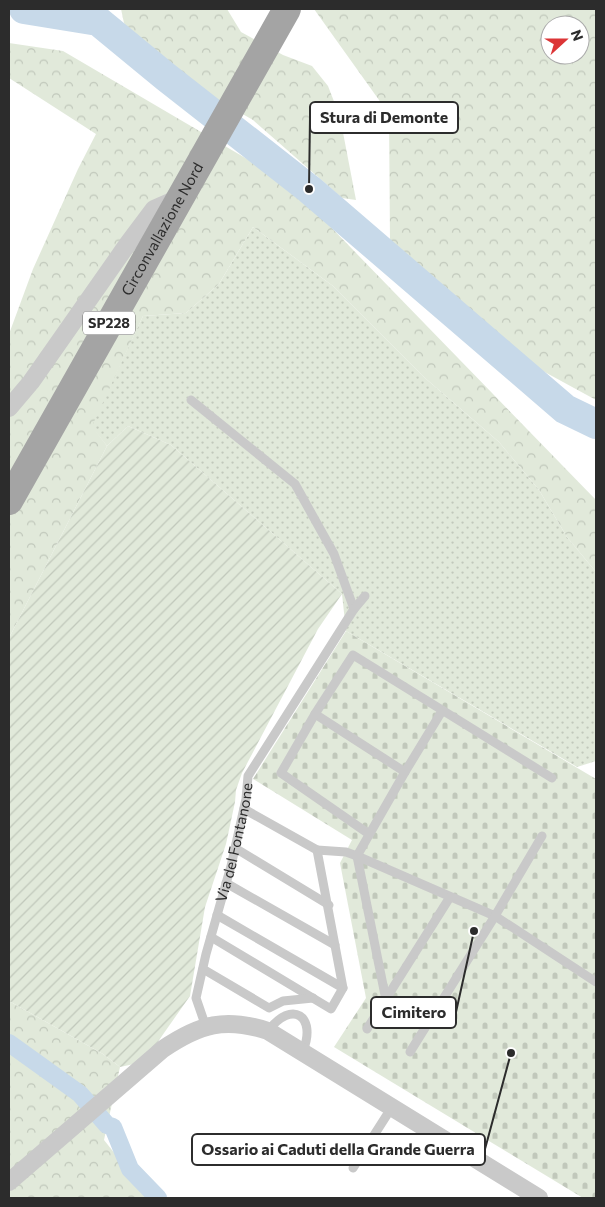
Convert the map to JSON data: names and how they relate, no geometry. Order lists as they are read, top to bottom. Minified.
{"streets":{"main road":["Circonvallazione Nord","SP228"],"lane":["Via del Fontanone"]},"places":["Stura di Demonte","Cimitero","Ossario ai Caduti della Grande Guerra"],"north":"right"}
